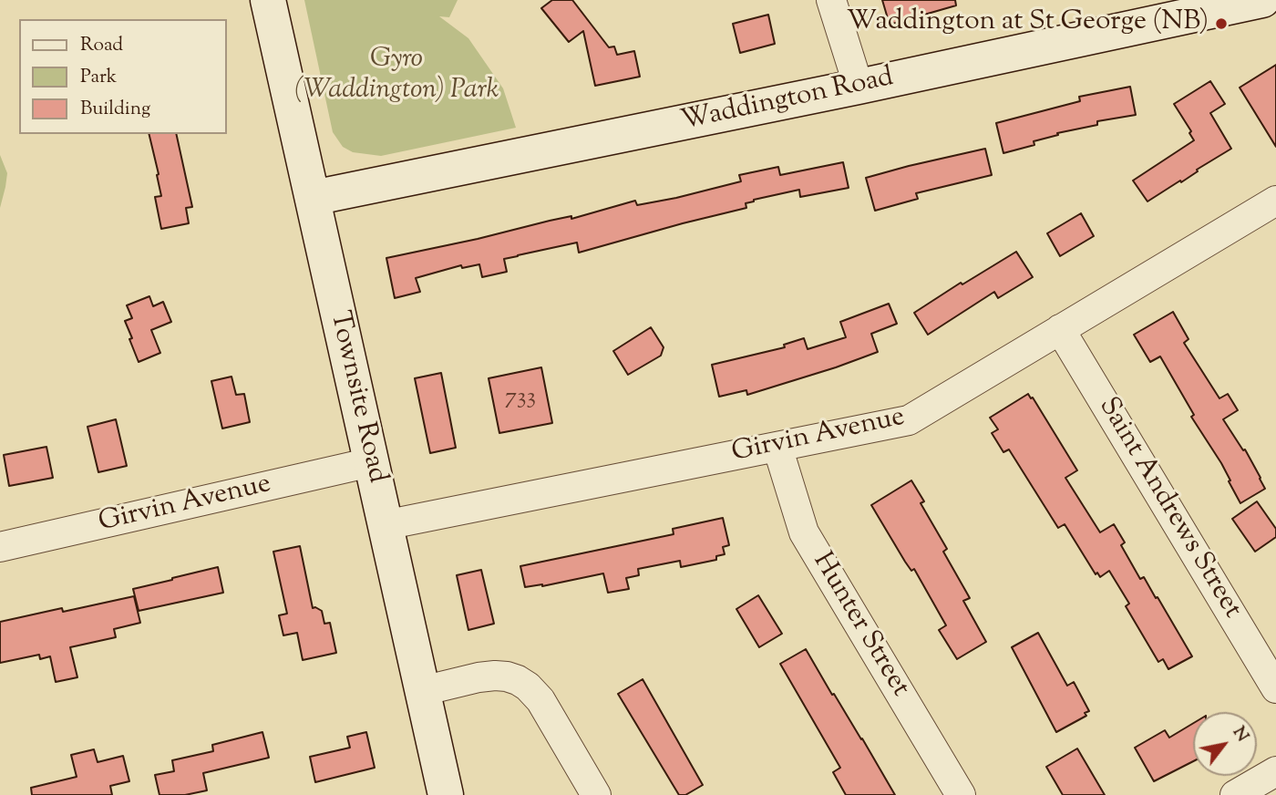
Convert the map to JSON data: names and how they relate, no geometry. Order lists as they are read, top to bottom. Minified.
{"streets":{"street":["Waddington Road","Townsite Road","Girvin Avenue","Saint Andrews Street","Hunter Street"]},"crossings":[["Waddington Road","Townsite Road"],["Townsite Road","Girvin Avenue"],["Girvin Avenue","Saint Andrews Street"],["Girvin Avenue","Hunter Street"]],"parks":["Gyro (Waddington) Park"],"places":["Waddington at St George (NB)"],"house_numbers":["733"],"legend":["Road","Park","Building"],"north":"top right"}
